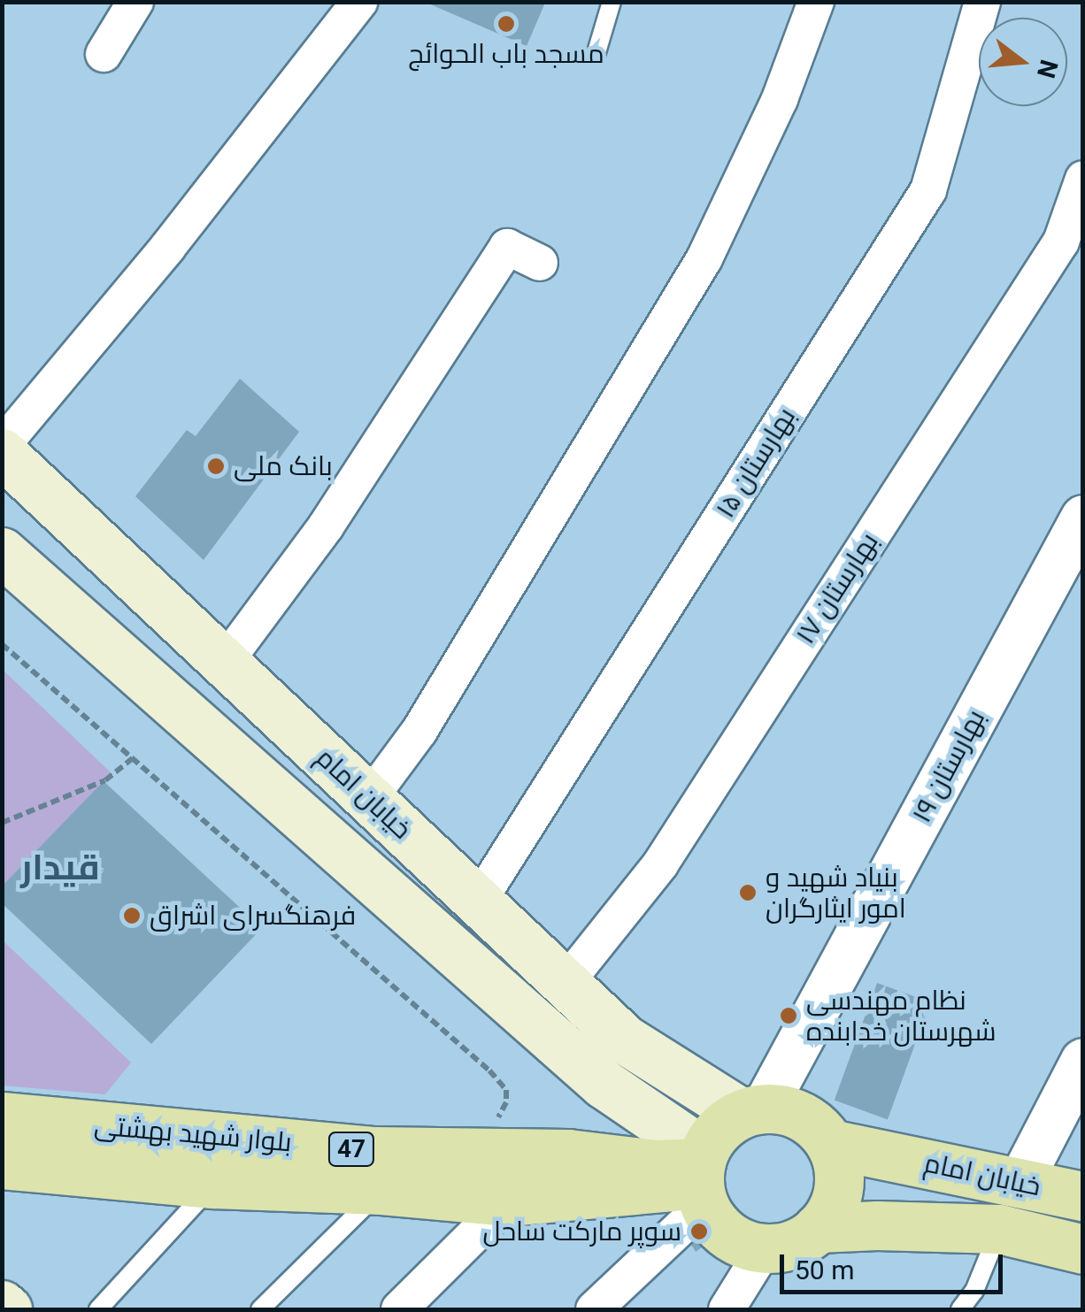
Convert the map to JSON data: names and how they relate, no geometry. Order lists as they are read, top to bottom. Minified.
{"streets":{"main road":["خیابان امام","بلوار شهید بهشتی","47"],"street":["بهارستان ۱۵","بهارستان ۱۷","بهارستان ۱۹"]},"crossings":[["بهارستان ۱۵","خیابان امام"],["بهارستان ۱۷","خیابان امام"],["بهارستان ۱۹","خیابان امام"],["بهارستان ۱۹","بلوار شهید بهشتی"],["خیابان امام","بلوار شهید بهشتی"]],"districts":["قیدار"],"places":["مسجد باب الحوائج","بانک ملی","بنیاد شهید و امور ایثارگران","فرهنگسرای اشراق","نظام مهندسی شهرستان خدابنده","سوپر مارکت ساحل"],"scale_bar":"50 m","north":"right"}
